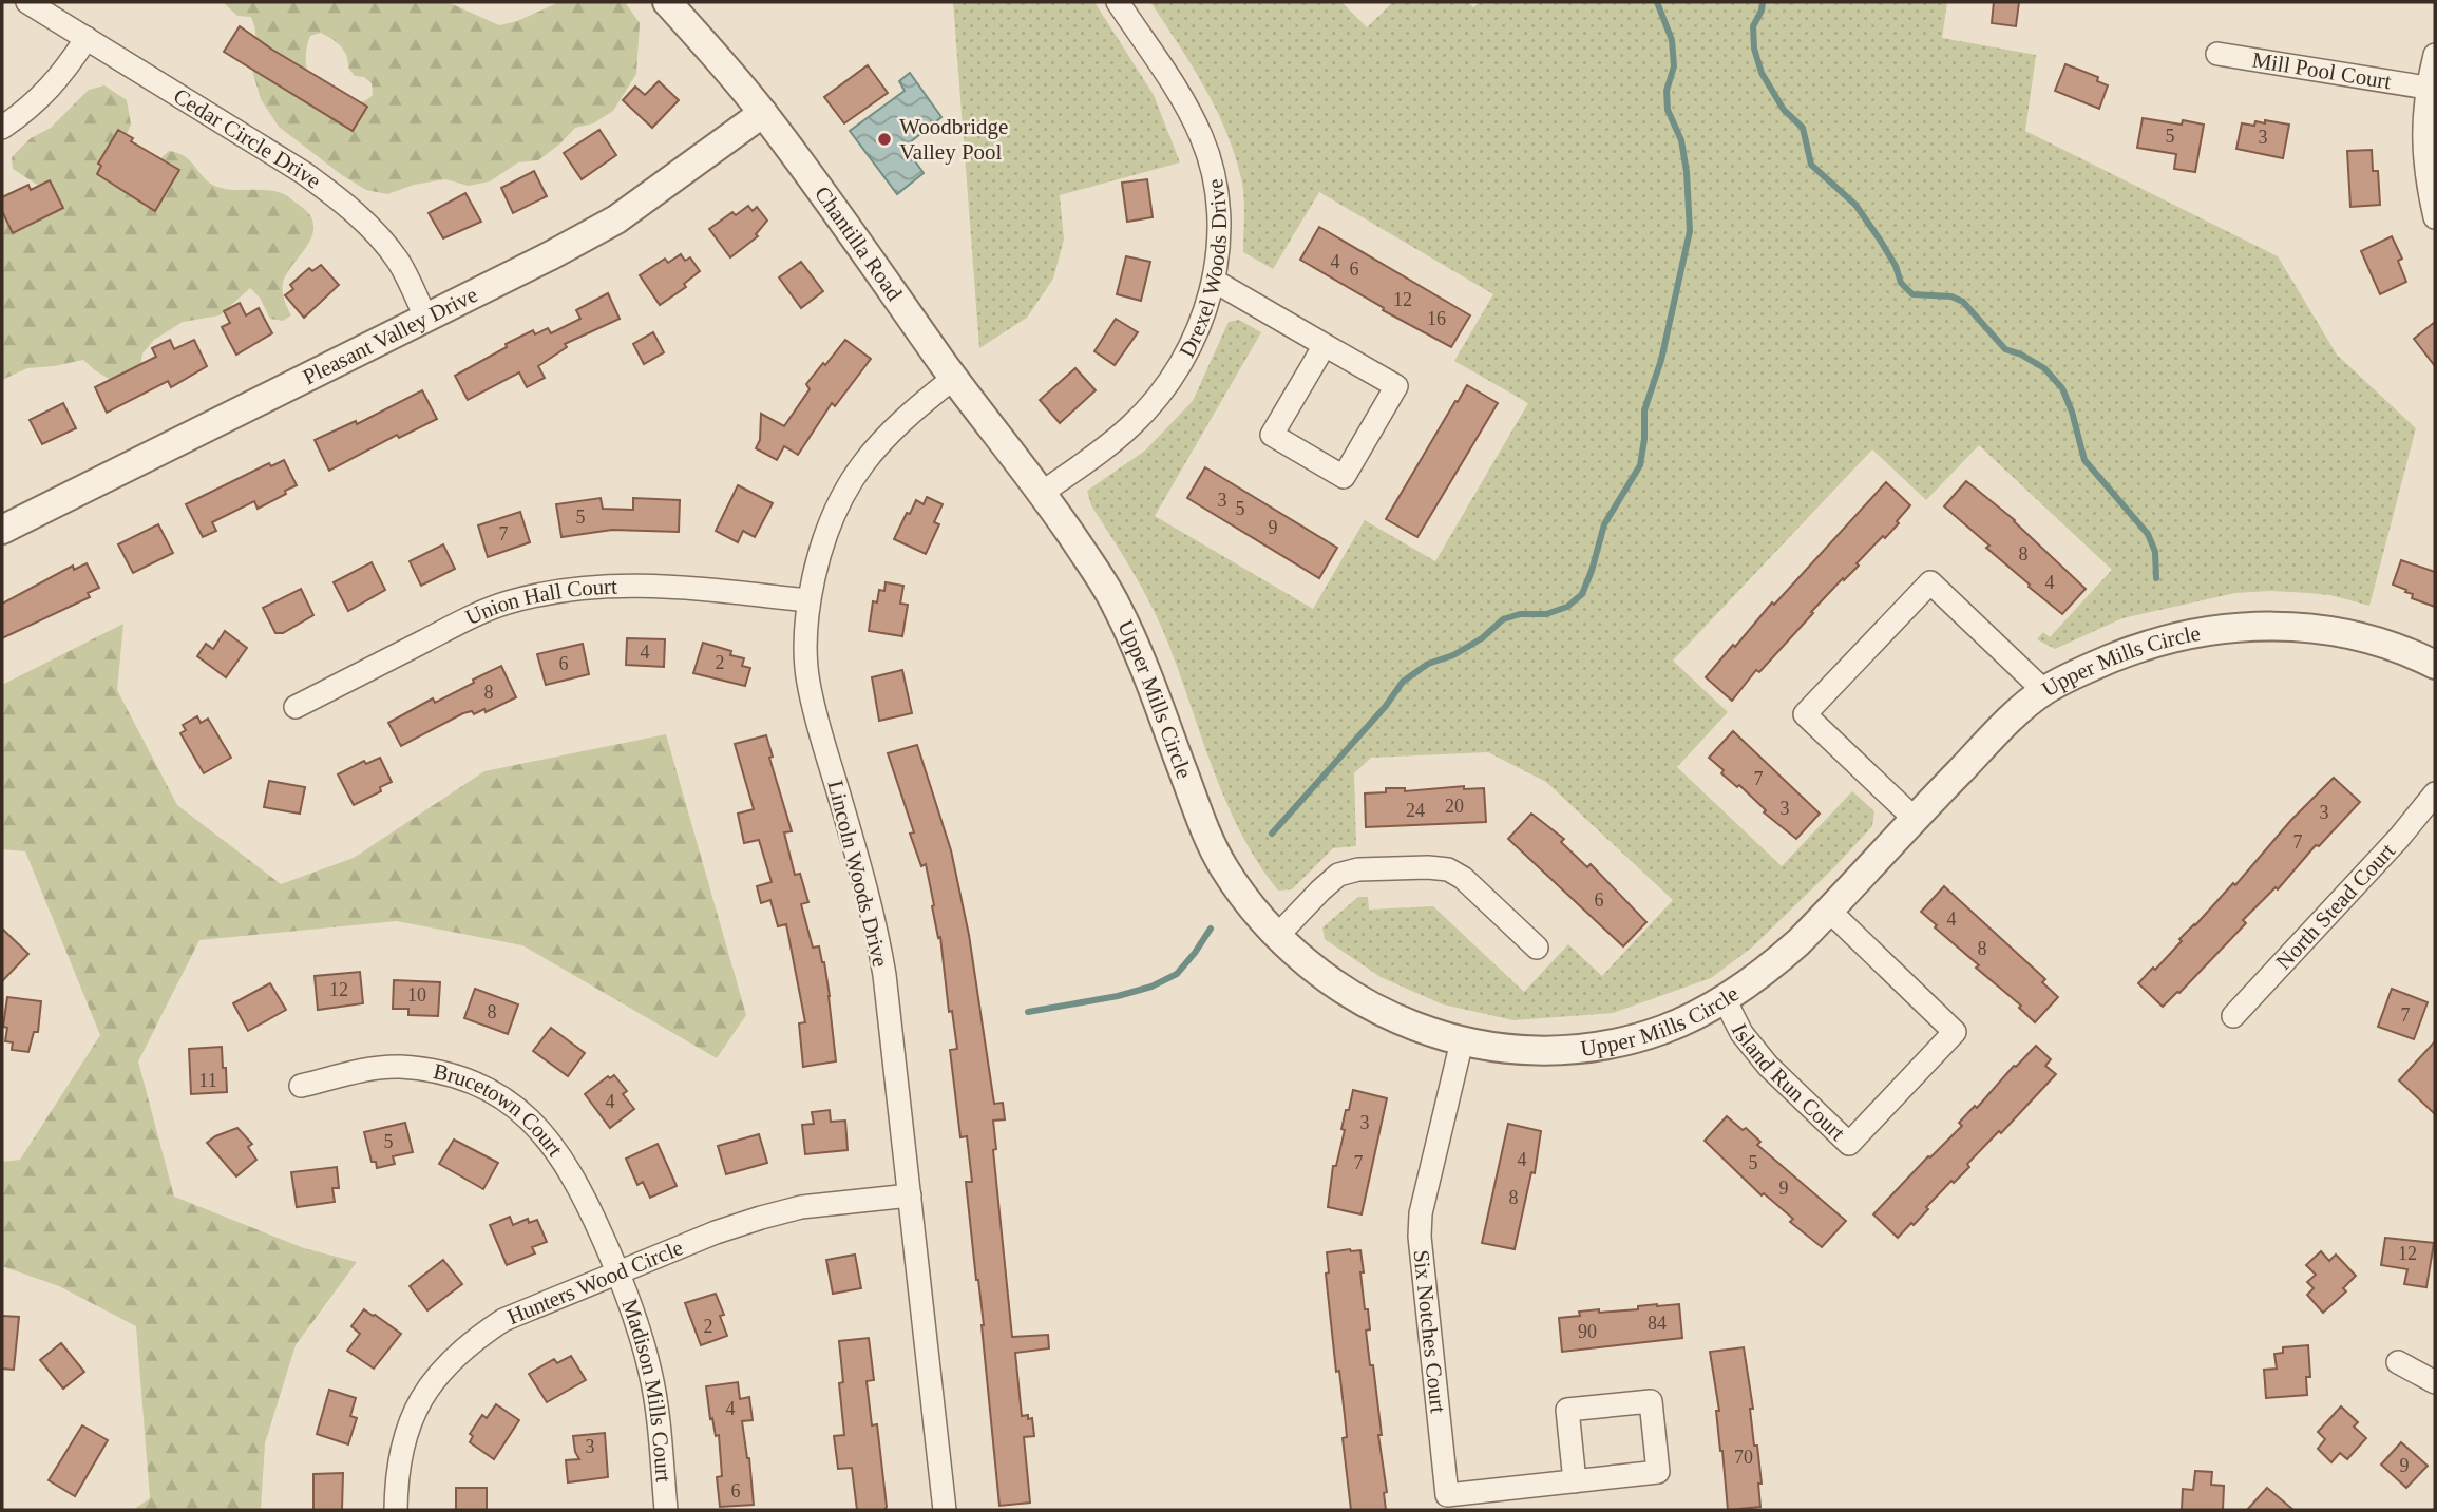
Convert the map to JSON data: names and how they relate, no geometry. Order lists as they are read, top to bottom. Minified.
{"streets":{"street":["Mill Pool Court","Cedar Circle Drive","Chantilla Road","Drexel Woods Drive","Pleasant Valley Drive","Union Hall Court","Upper Mills Circle","Lincoln Woods Drive","North Stead Court","Island Run Court","Brucetown Court","Hunters Wood Circle","Six Notches Court","Madison Mills Court"]},"crossings":[["Cedar Circle Drive","Pleasant Valley Drive"],["Chantilla Road","Drexel Woods Drive"],["Chantilla Road","Pleasant Valley Drive"],["Chantilla Road","Upper Mills Circle"],["Chantilla Road","Lincoln Woods Drive"],["Drexel Woods Drive","Upper Mills Circle"],["Union Hall Court","Lincoln Woods Drive"],["Upper Mills Circle","Island Run Court"],["Upper Mills Circle","Six Notches Court"],["Lincoln Woods Drive","Hunters Wood Circle"],["Brucetown Court","Hunters Wood Circle"],["Brucetown Court","Madison Mills Court"],["Hunters Wood Circle","Madison Mills Court"]],"places":["Woodbridge Valley Pool"],"house_numbers":["5","3","4","6","12","16","3","5","5","9","7","8","4","4","2","6","8","7","20","3","24","3","7","6","4","8","12","10","8","7","11","4","3","5","4","7","5","9","8","12","84","2","90","4","3","70","9","6"]}
